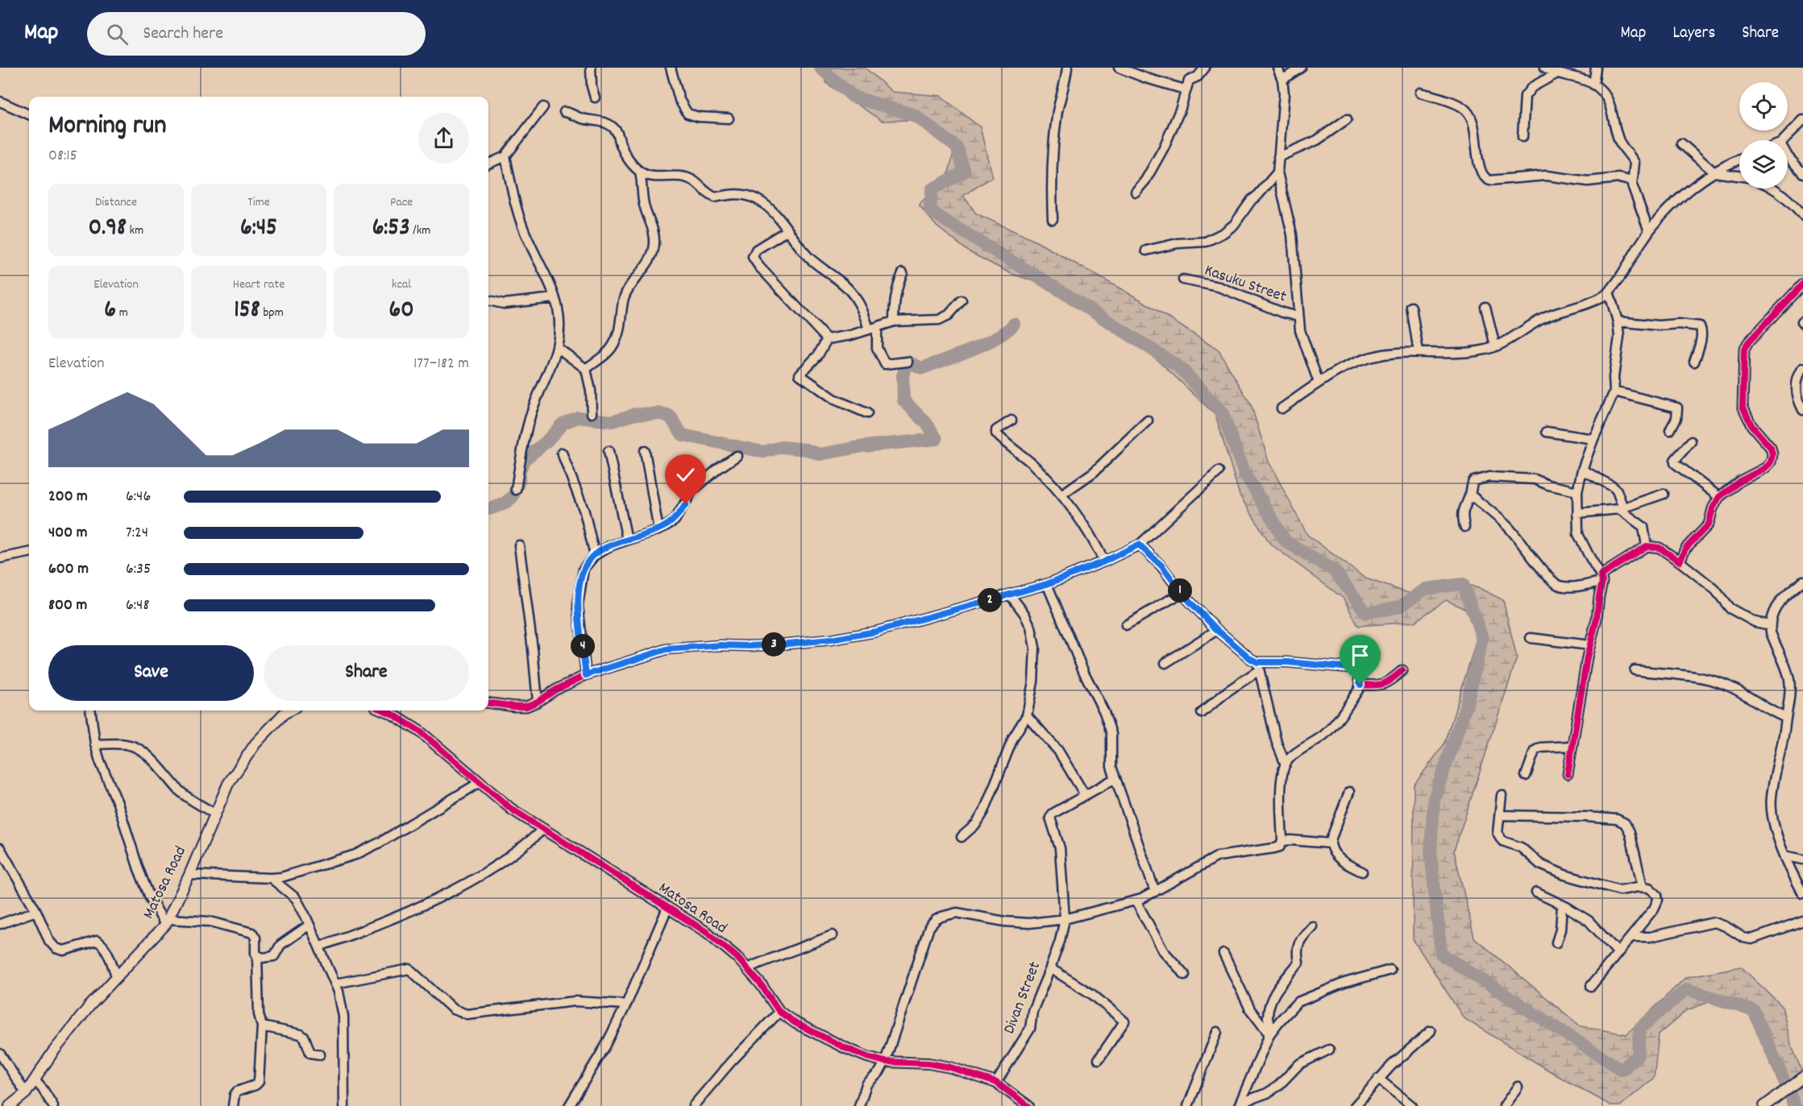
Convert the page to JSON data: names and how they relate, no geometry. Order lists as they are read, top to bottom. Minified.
{"streets":{"street":["Kasuku Street","Matosa Road","Divan Street"]},"crossings":[["Matosa Road","Divan Street"]],"page":{"header":"Map","search":"Search here","nav":["Map","Layers","Share"],"heading":["Morning run","08:15"],"stats":[["Distance","0.98 km"],["Time","6:45"],["Pace","6:53 /km"],["Elevation","6 m"],["Heart rate","158 bpm"],["kcal","60"]],"chart":["Elevation","177–182 m"],"list":[{"name":"200 m","note":"6:46"},{"name":"400 m","note":"7:24"},{"name":"600 m","note":"6:35"},{"name":"800 m","note":"6:48"}],"pins":["1","2","3","4"],"buttons":["Save","Share"]}}
